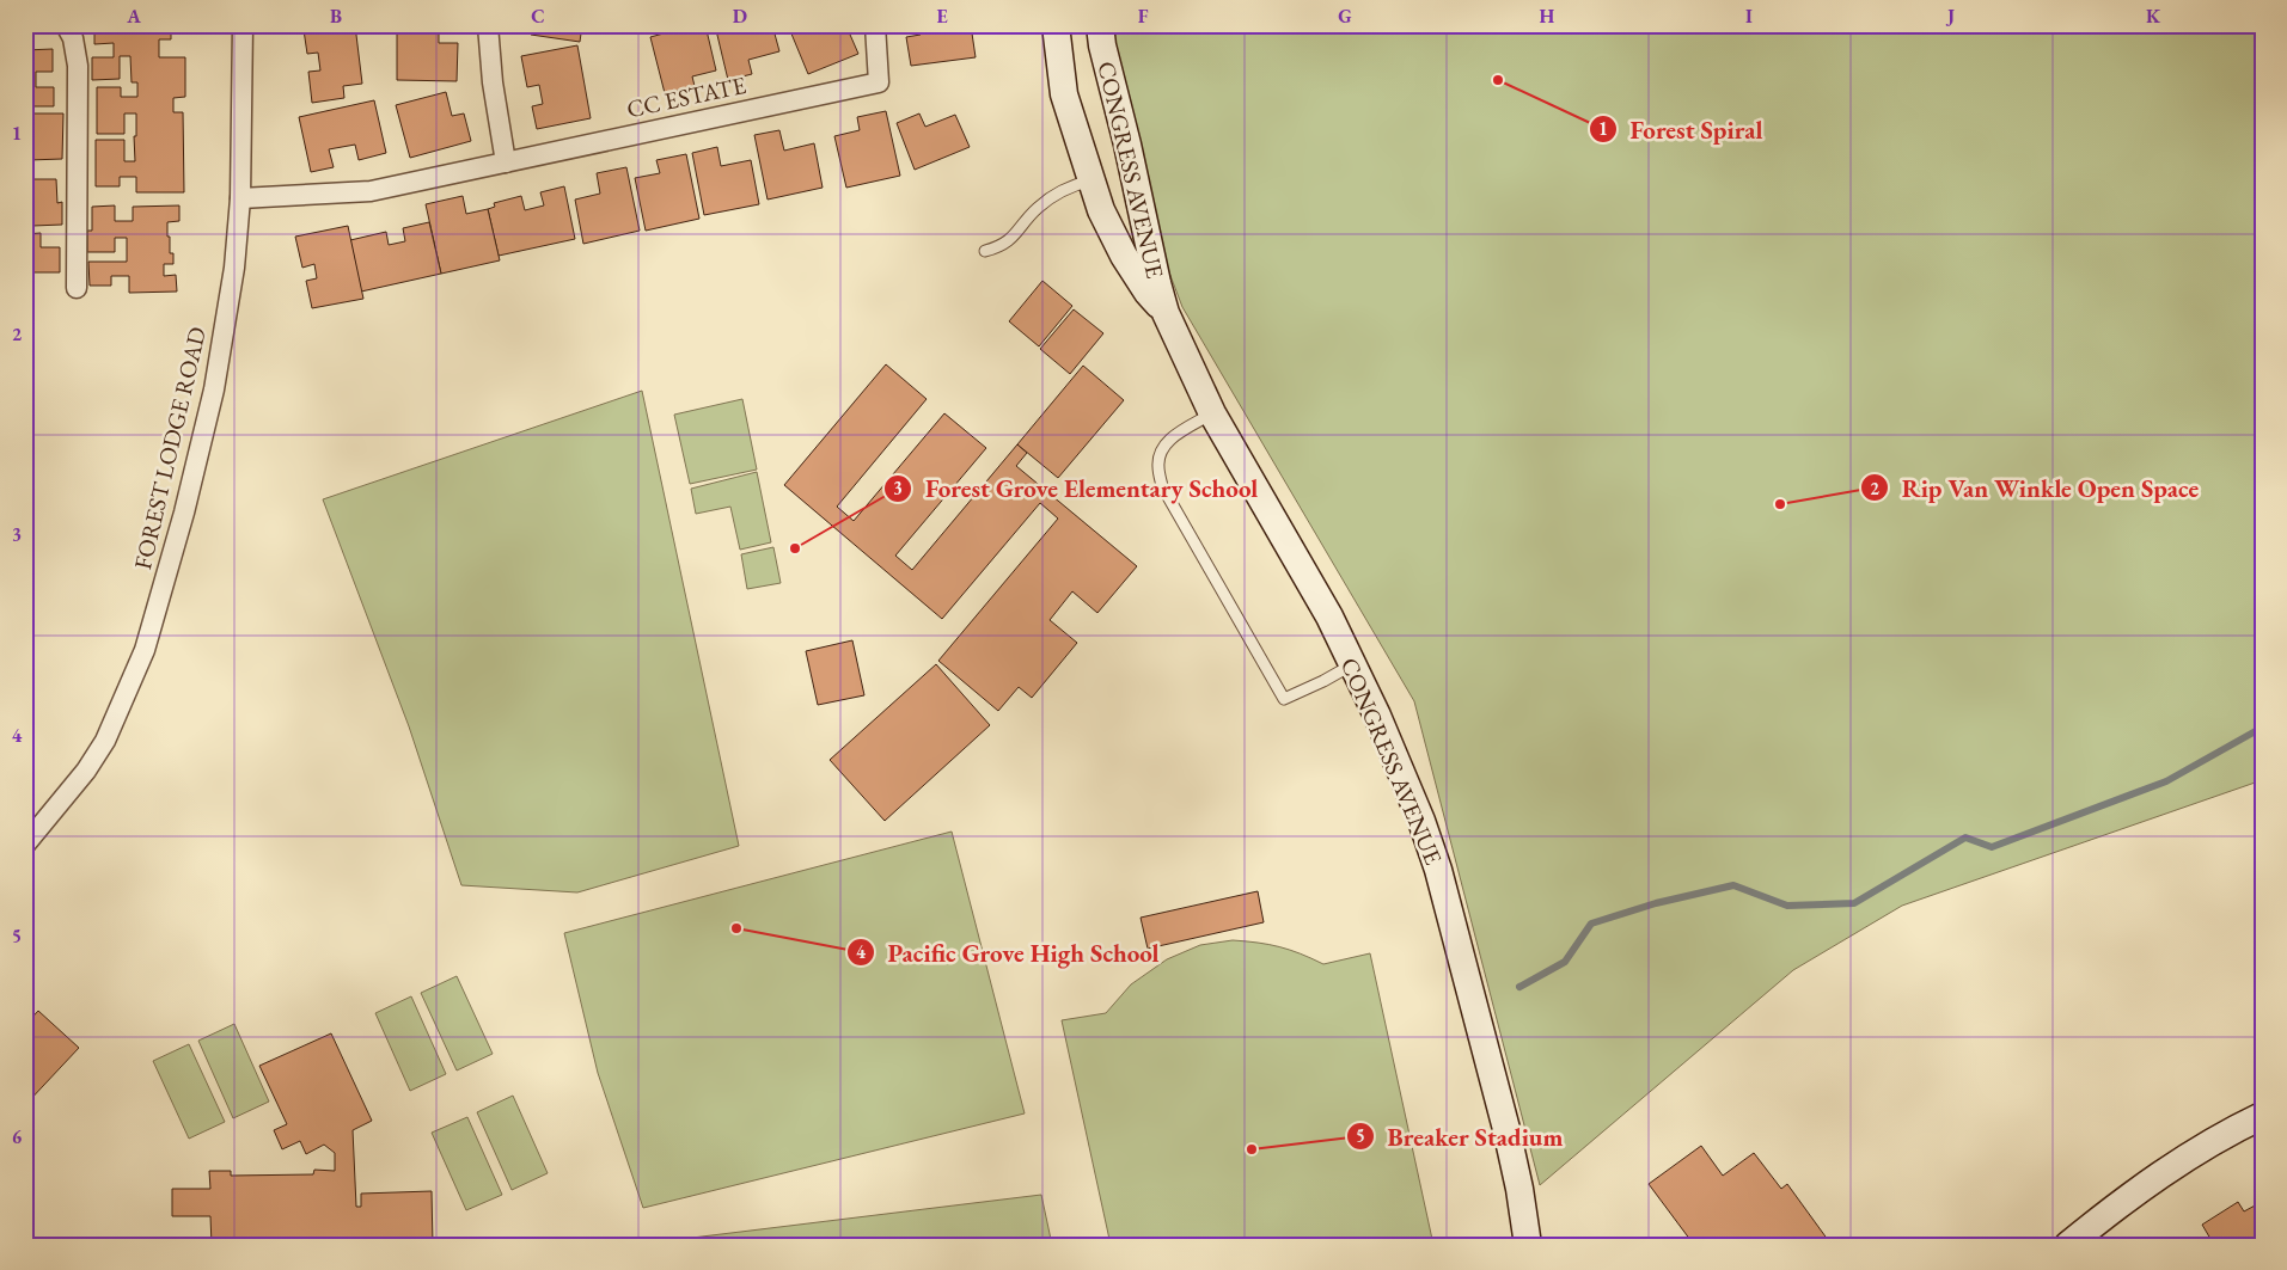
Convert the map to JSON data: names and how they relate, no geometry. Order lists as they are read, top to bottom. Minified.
{"streets":{"street":["CC ESTATE","CONGRESS AVENUE","FOREST LODGE ROAD"]},"crossings":[["CC ESTATE","FOREST LODGE ROAD"]],"places":["Forest Spiral","Rip Van Winkle Open Space","Forest Grove Elementary School","Pacific Grove High School","Breaker Stadium"],"grid":{"columns":["A","B","C","D","E","F","G","H","I","J","K"],"rows":["1","2","3","4","5","6"]}}
